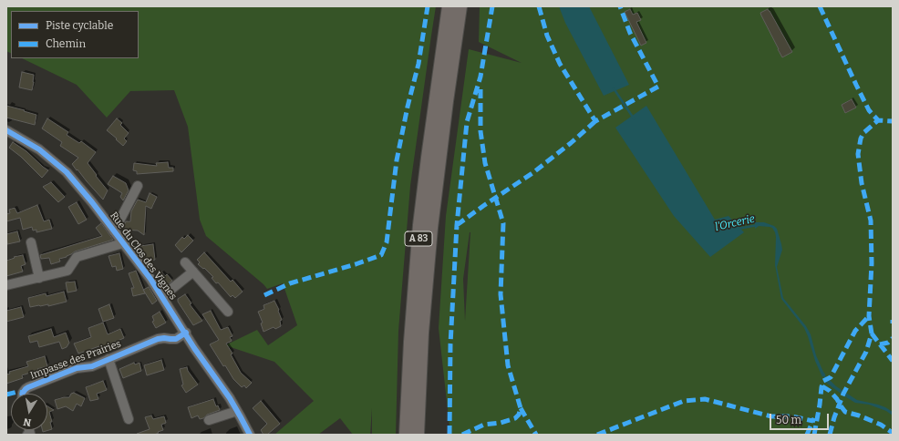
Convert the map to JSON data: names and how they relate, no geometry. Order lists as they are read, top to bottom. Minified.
{"streets":{"highway":["A 83"],"street":["Rue du Clos des Vignes","Impasse des Prairies"]},"crossings":[["Rue du Clos des Vignes","Impasse des Prairies"]],"water":["l'Orcerie"],"legend":["Piste cyclable","Chemin"],"scale_bar":"50 m","north":"bottom"}
